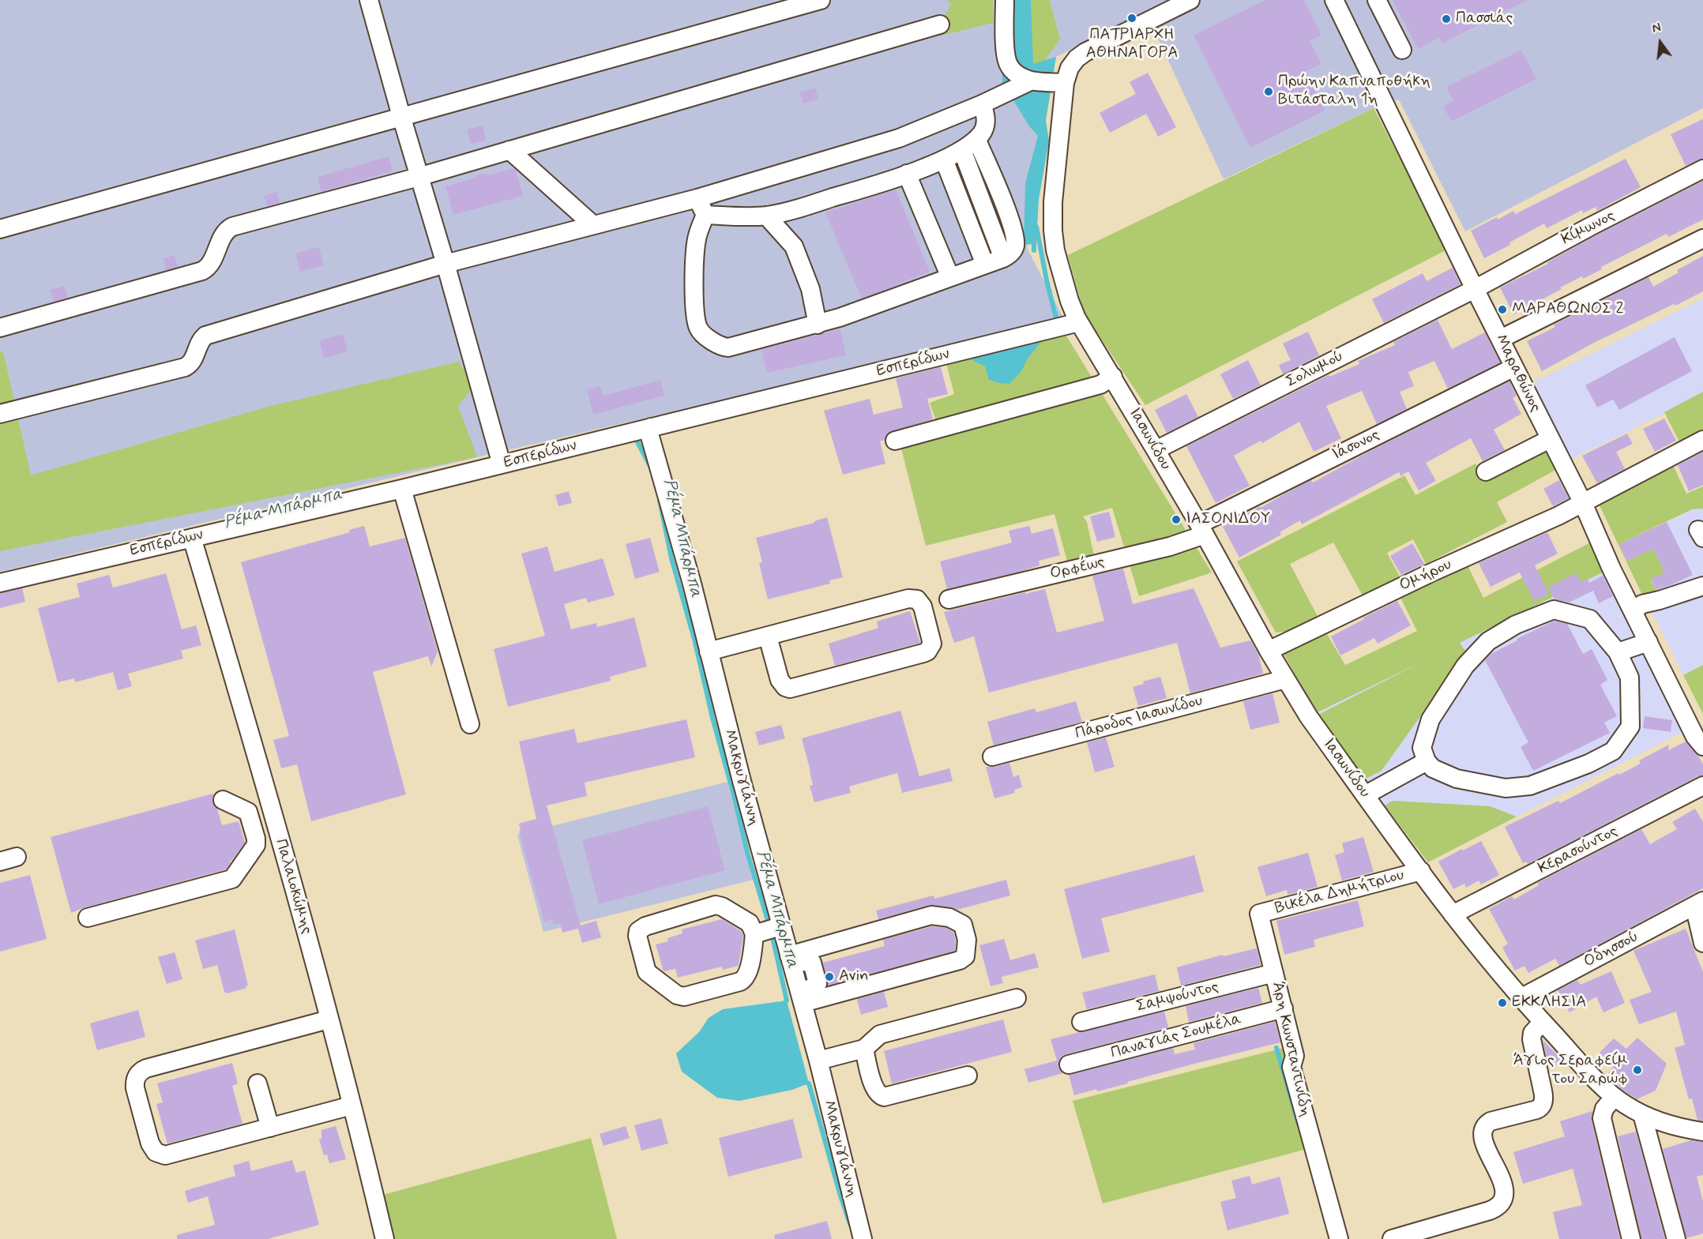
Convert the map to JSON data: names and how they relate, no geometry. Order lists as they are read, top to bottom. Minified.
{"streets":{"street":["Κίμωνος","Εσπερίδων","Σολωμού","Μαραθώνος","Ιασωνίδου","Ιάσονος","Ορφέως","Ομήρου","Πάροδος Ιασωνίδου","Μακρυγιάννη","Κερασούντος","Παλαιοκώμης","Βικέλα Δημήτριου","Οδησσού","Σαμψούντος","Παναγιάς Σουμέλα","Άρη Κωνσταντινίδη"]},"crossings":[["Κίμωνος","Σολωμού"],["Κίμωνος","Μαραθώνος"],["Εσπερίδων","Ιασωνίδου"],["Εσπερίδων","Μακρυγιάννη"],["Εσπερίδων","Παλαιοκώμης"],["Σολωμού","Μαραθώνος"],["Σολωμού","Ιασωνίδου"],["Μαραθώνος","Ιάσονος"],["Μαραθώνος","Ομήρου"],["Ιασωνίδου","Ιάσονος"],["Ιασωνίδου","Ορφέως"],["Ιασωνίδου","Ομήρου"],["Ιασωνίδου","Πάροδος Ιασωνίδου"],["Ιασωνίδου","Κερασούντος"],["Ιασωνίδου","Βικέλα Δημήτριου"],["Ιασωνίδου","Οδησσού"],["Ιάσονος","Ορφέως"],["Βικέλα Δημήτριου","Άρη Κωνσταντινίδη"],["Σαμψούντος","Άρη Κωνσταντινίδη"],["Παναγιάς Σουμέλα","Άρη Κωνσταντινίδη"]],"water":["Ρέμα Μπάρμπα"],"places":["ΠΑΤΡΙΑΡΧΗ ΑΘΗΝΑΓΟΡΑ","Πασσιάς","Πρώην Καπναποθήκη Βιτάσταλη 1η","ΜΑΡΑΘΩΝΟΣ 2","ΙΑΣΟΝΙΔΟΥ","Avin","ΕΚΚΛΗΣΙΑ","Άγιος Σεραφείμ του Σαρώφ"],"north":"top"}
